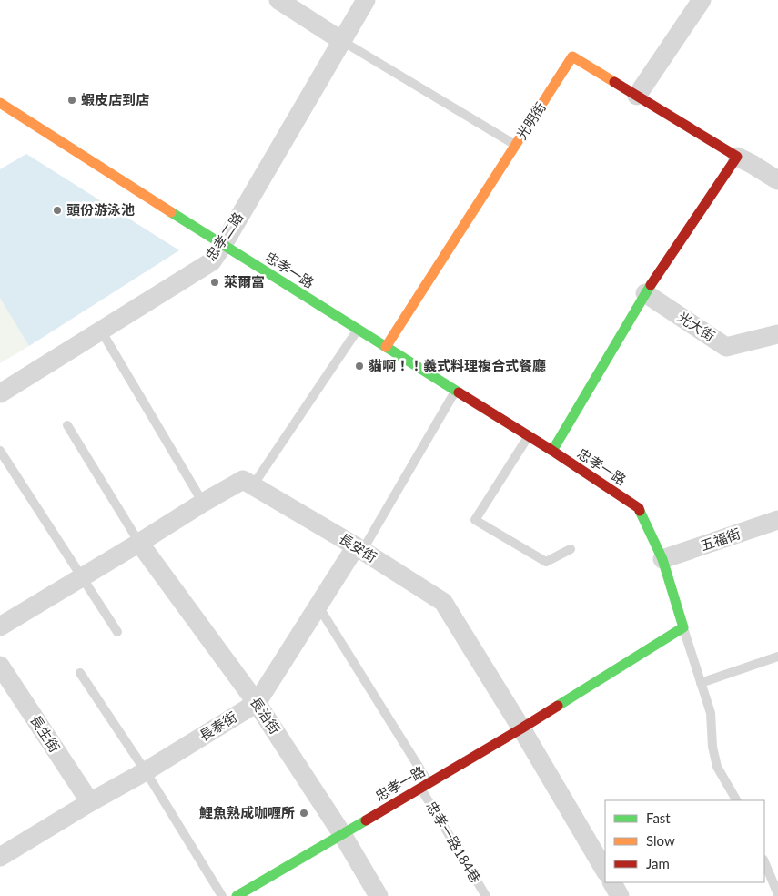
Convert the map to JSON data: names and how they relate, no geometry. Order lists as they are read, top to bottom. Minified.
{"streets":{"street":["光明街","忠孝二路","忠孝一路","光大街","五福街","長安街","長治街","長泰街","長生街"],"lane":["忠孝一路184巷"]},"crossings":[["光明街","忠孝一路"],["忠孝二路","忠孝一路"],["忠孝一路","五福街"],["忠孝一路","長安街"],["忠孝一路","長治街"],["忠孝一路","忠孝一路184巷"],["長安街","長泰街"],["長治街","長泰街"],["長泰街","長生街"],["長泰街","忠孝一路184巷"]],"places":["蝦皮店到店","頭份游泳池","萊爾富","貓啊！！義式料理複合式餐廳","鯉魚熟成咖喱所"],"legend":["Fast","Slow","Jam"]}
